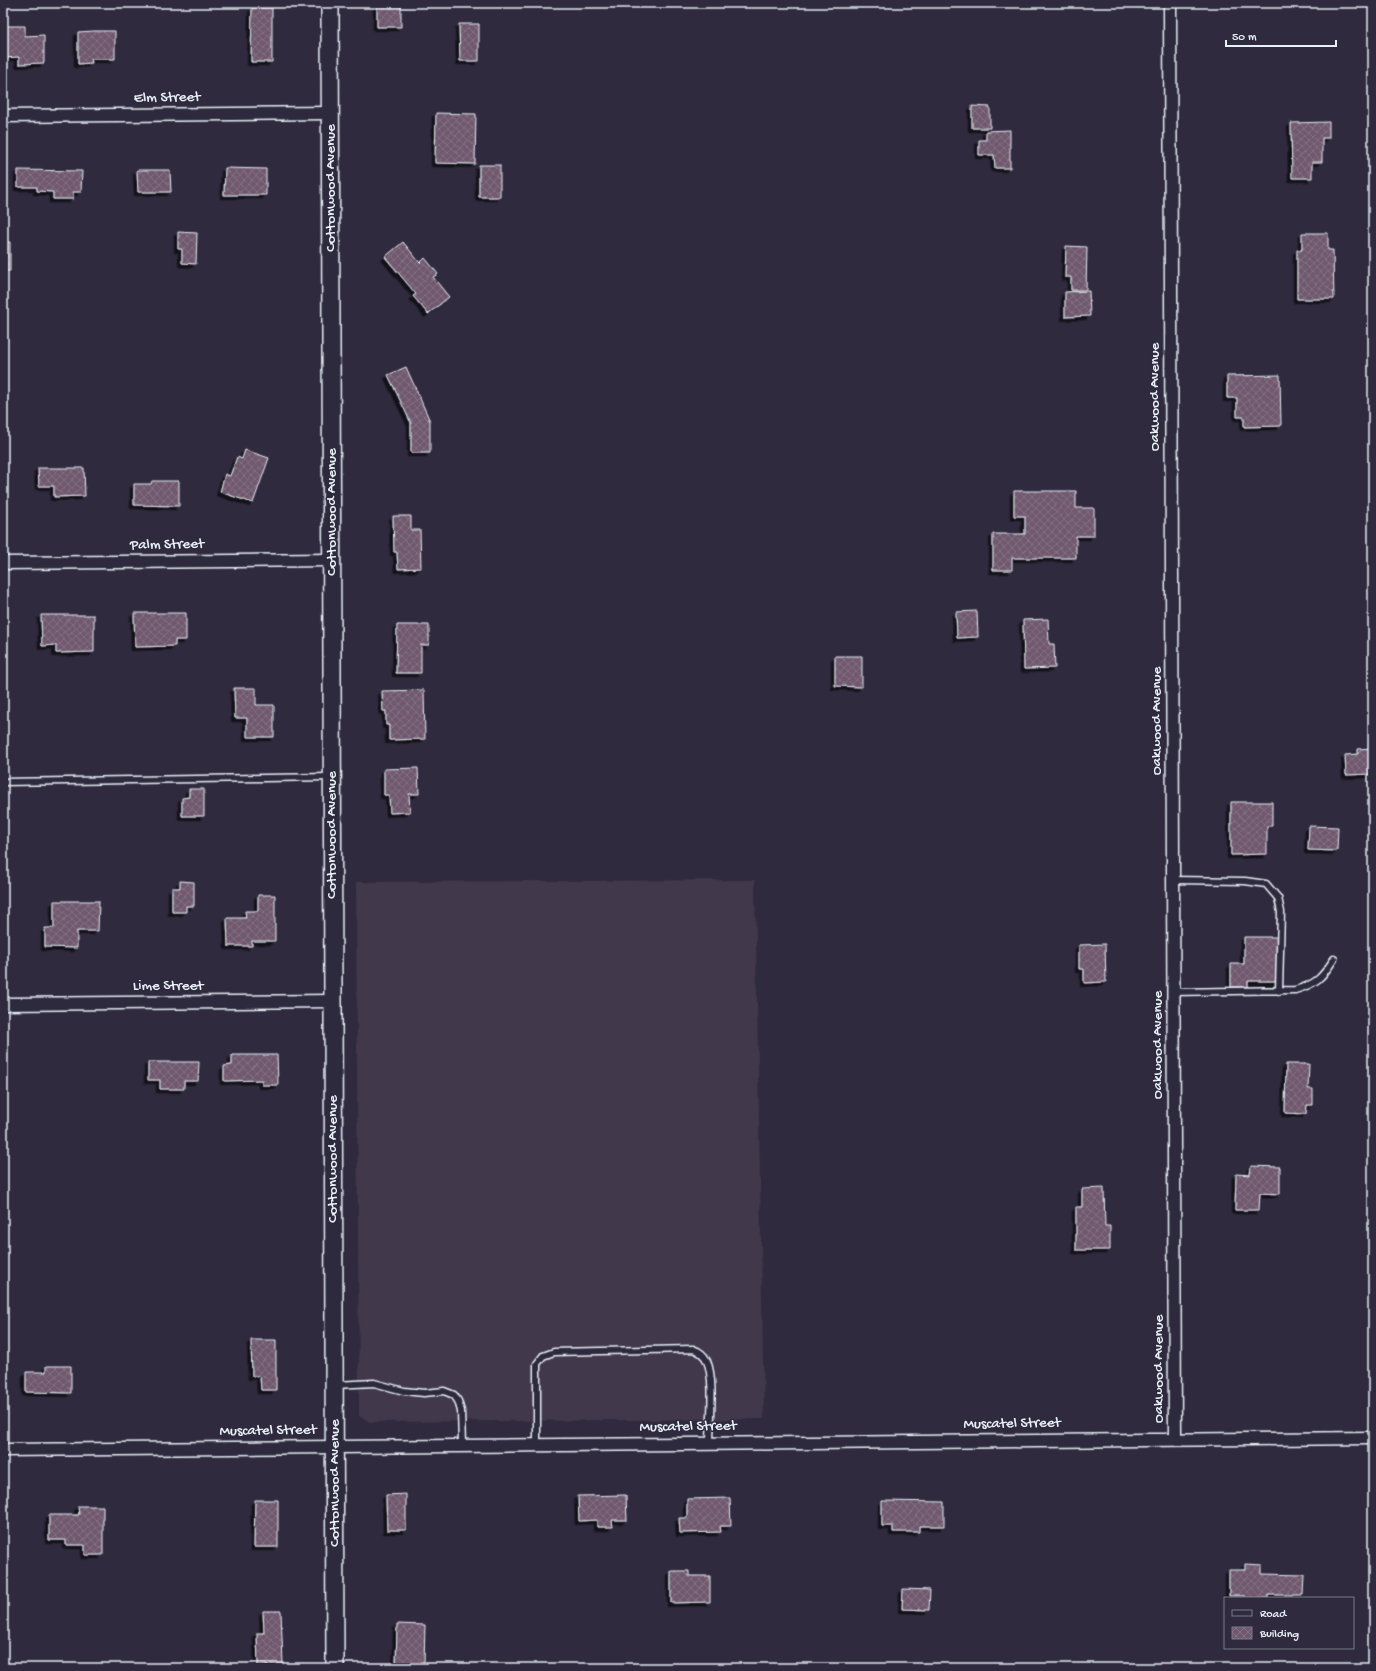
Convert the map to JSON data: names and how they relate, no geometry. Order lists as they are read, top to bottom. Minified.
{"streets":{"street":["Elm Street","Cottonwood Avenue","Oakwood Avenue","Palm Street","Lime Street","Muscatel Street"]},"crossings":[["Elm Street","Cottonwood Avenue"],["Cottonwood Avenue","Palm Street"],["Cottonwood Avenue","Lime Street"],["Cottonwood Avenue","Muscatel Street"],["Oakwood Avenue","Muscatel Street"]],"legend":["Road","Building"],"scale_bar":"50 m"}
